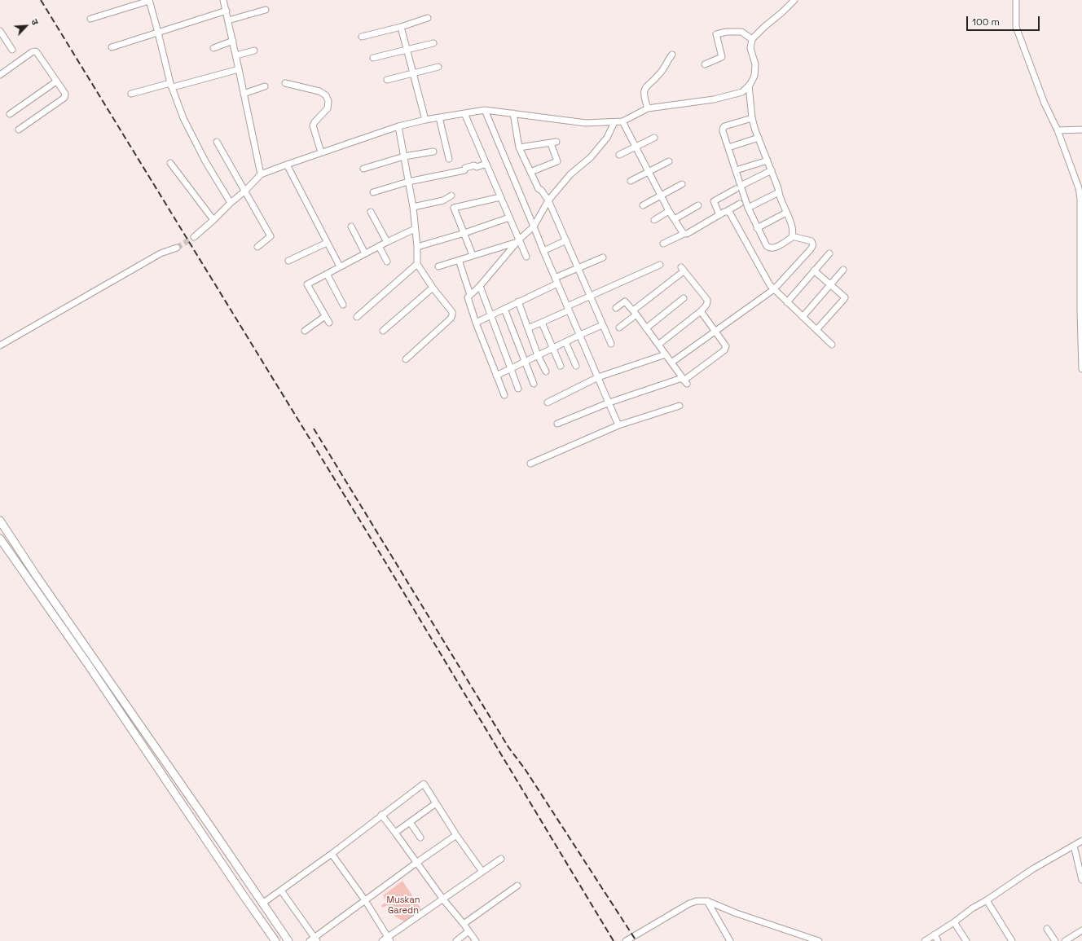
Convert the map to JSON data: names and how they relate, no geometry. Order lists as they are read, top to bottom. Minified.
{"parks":["Muskan Garedn"],"scale_bar":"100 m","north":"top right"}
